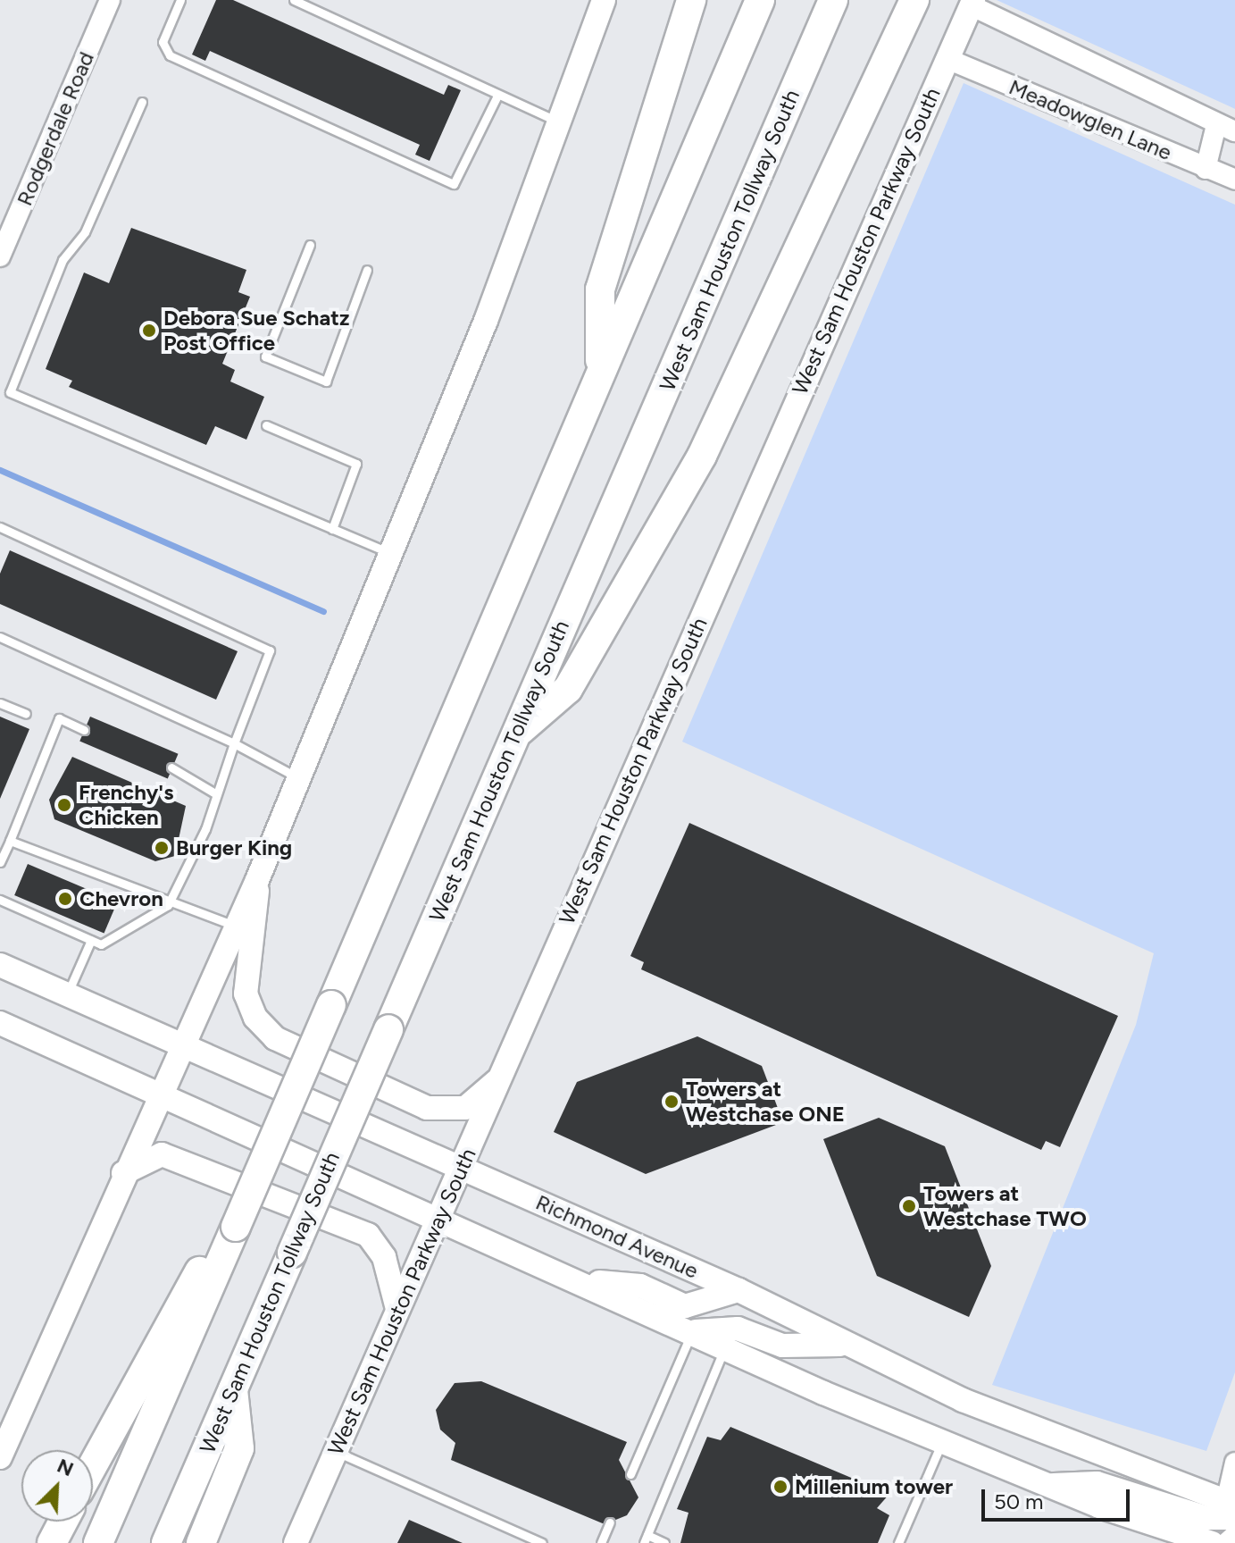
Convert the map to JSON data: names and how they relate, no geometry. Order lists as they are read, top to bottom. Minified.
{"streets":{"highway":["West Sam Houston Tollway South"],"main road":["West Sam Houston Parkway South","Richmond Avenue"],"street":["Meadowglen Lane","Rodgerdale Road"]},"crossings":[["Meadowglen Lane","West Sam Houston Parkway South"],["West Sam Houston Parkway South","Richmond Avenue"]],"places":["Debora Sue Schatz Post Office","Frenchy's Chicken","Burger King","Chevron","Towers at Westchase ONE","Towers at Westchase TWO","Millenium tower"],"scale_bar":"50 m","north":"top right"}
